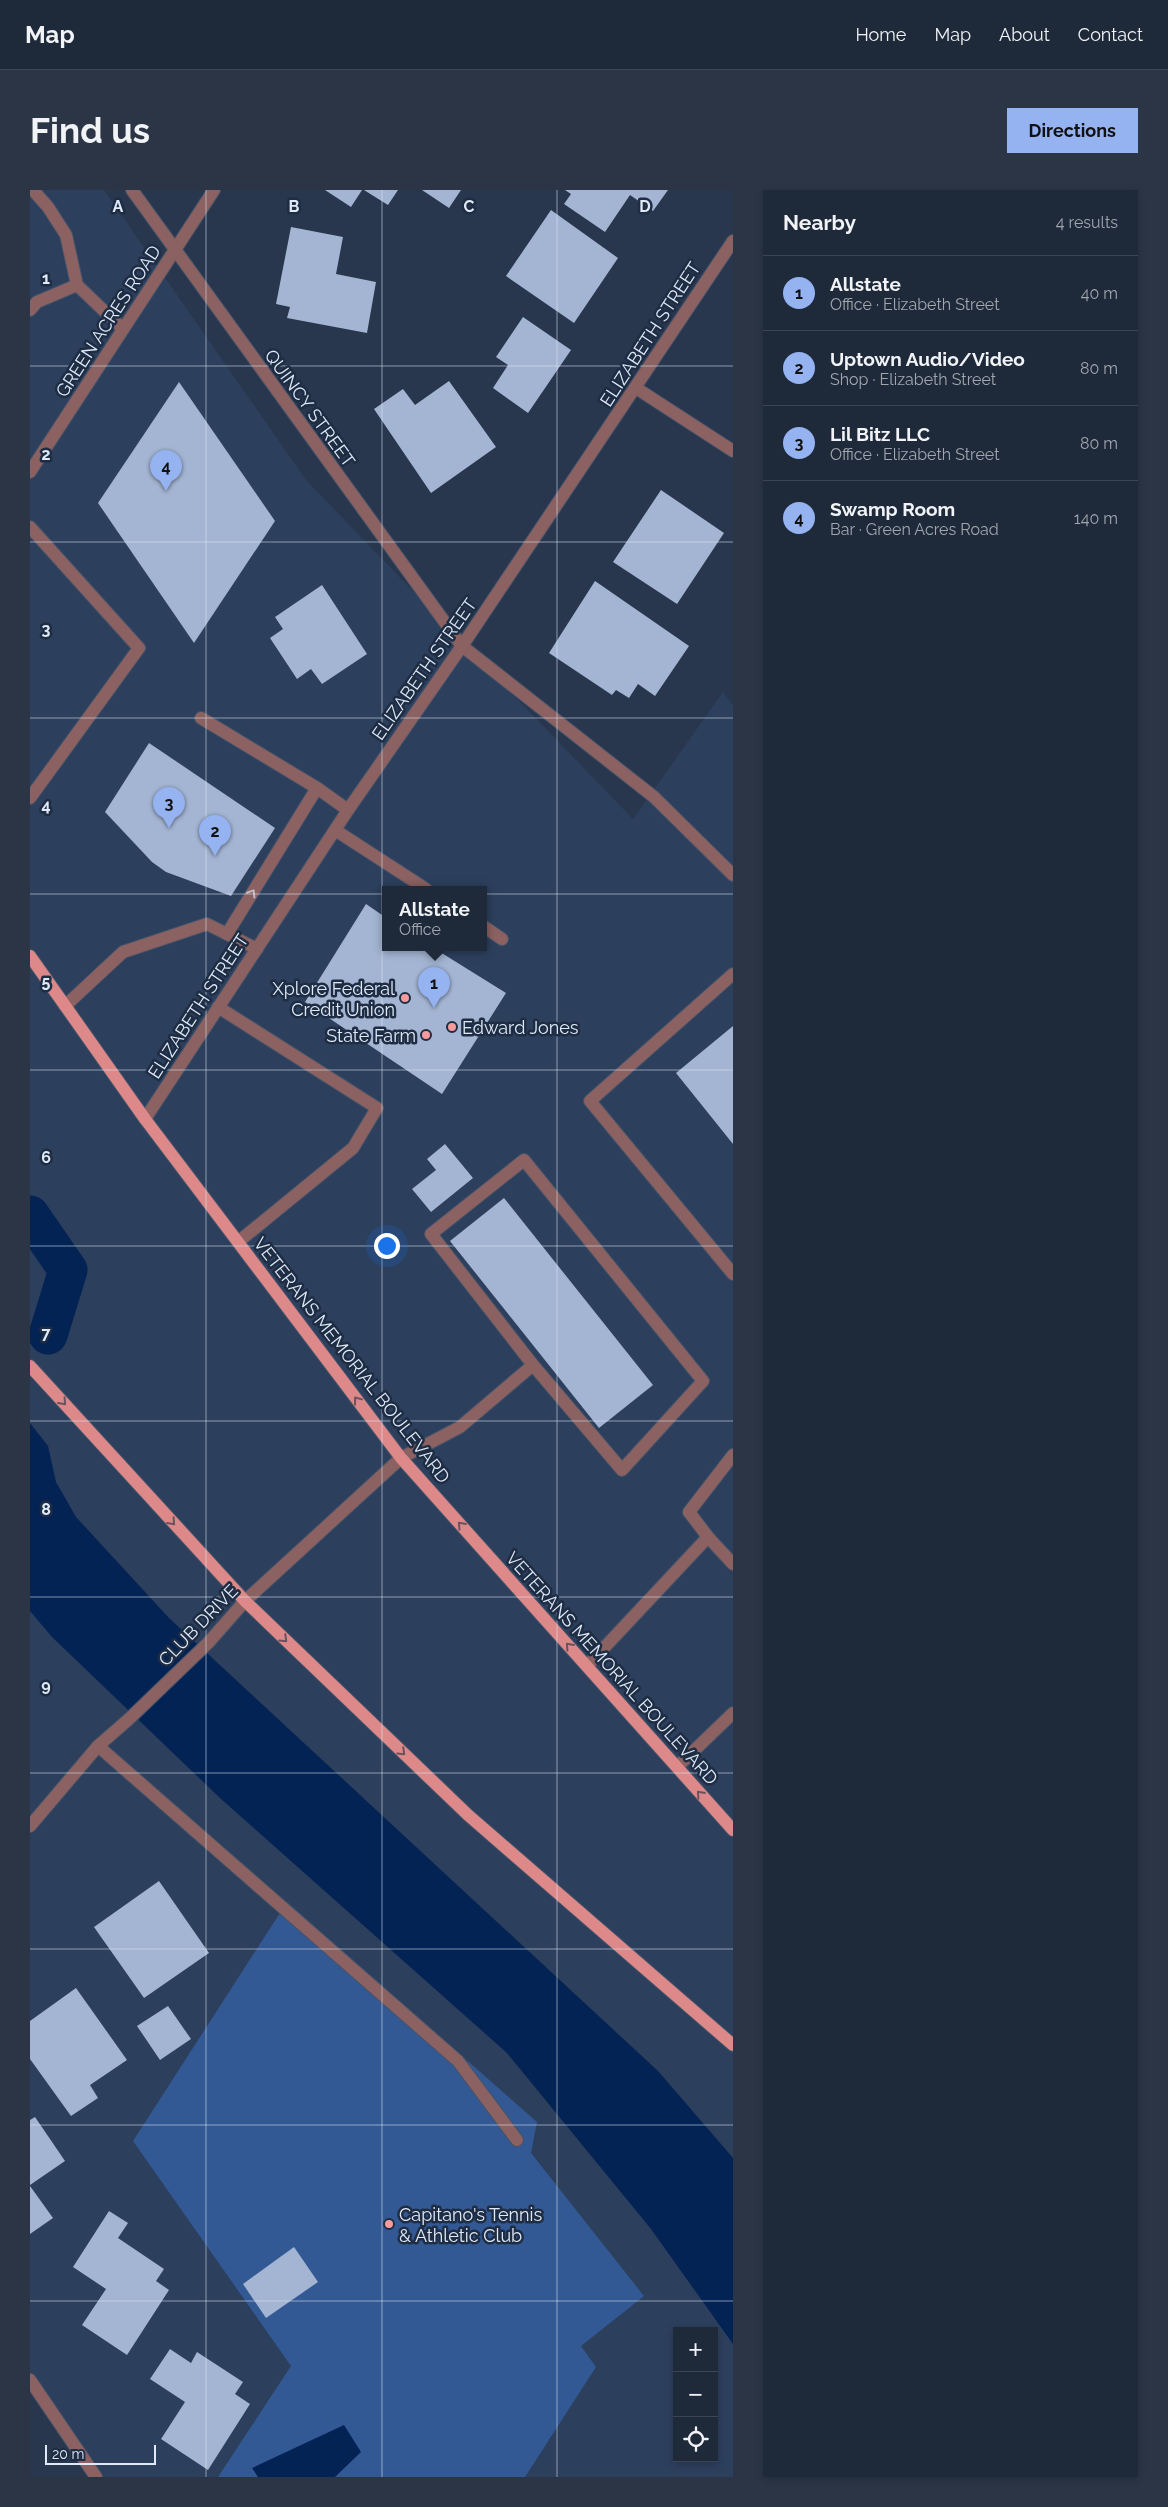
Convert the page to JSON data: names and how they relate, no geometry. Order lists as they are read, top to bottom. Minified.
{"streets":{"main road":["VETERANS MEMORIAL BOULEVARD"],"street":["GREEN ACRES ROAD","ELIZABETH STREET","QUINCY STREET","CLUB DRIVE"]},"crossings":[["GREEN ACRES ROAD","QUINCY STREET"],["ELIZABETH STREET","QUINCY STREET"],["ELIZABETH STREET","VETERANS MEMORIAL BOULEVARD"],["VETERANS MEMORIAL BOULEVARD","CLUB DRIVE"]],"one_way":["VETERANS MEMORIAL BOULEVARD"],"places":["Xplore Federal Credit Union","Edward Jones","State Farm","Capitano's Tennis & Athletic Club"],"scale_bar":"20 m","page":{"header":"Map","nav":["Home","Map","About","Contact"],"buttons":"Directions","title":"Find us","heading":["Nearby","4 results"],"list":[{"mark":"1","name":"Allstate","note":"Office · Elizabeth Street","value":"40 m"},{"mark":"2","name":"Uptown Audio/Video","note":"Shop · Elizabeth Street","value":"80 m"},{"mark":"3","name":"Lil Bitz LLC","note":"Office · Elizabeth Street","value":"80 m"},{"mark":"4","name":"Swamp Room","note":"Bar · Green Acres Road","value":"140 m"}],"pins":["4","3","2","1"],"popup":["Allstate","Office"],"map_buttons":["+","−"],"scale":"20 m"},"grid":{"columns":["A","B","C","D"],"rows":["1","2","3","4","5","6","7","8","9"]}}
